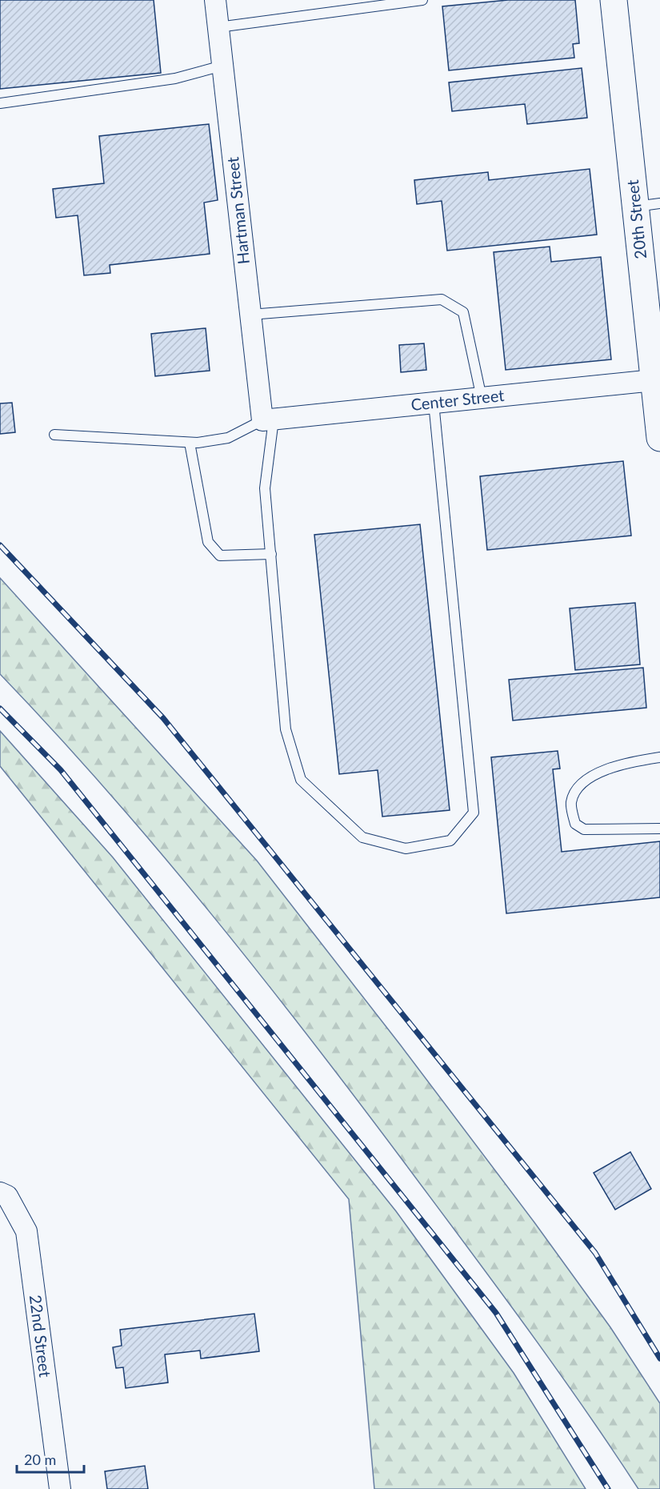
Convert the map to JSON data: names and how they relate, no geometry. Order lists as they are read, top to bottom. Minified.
{"streets":{"street":["Hartman Street","20th Street","Center Street","22nd Street"]},"crossings":[["Hartman Street","Center Street"],["20th Street","Center Street"]],"scale_bar":"20 m"}
